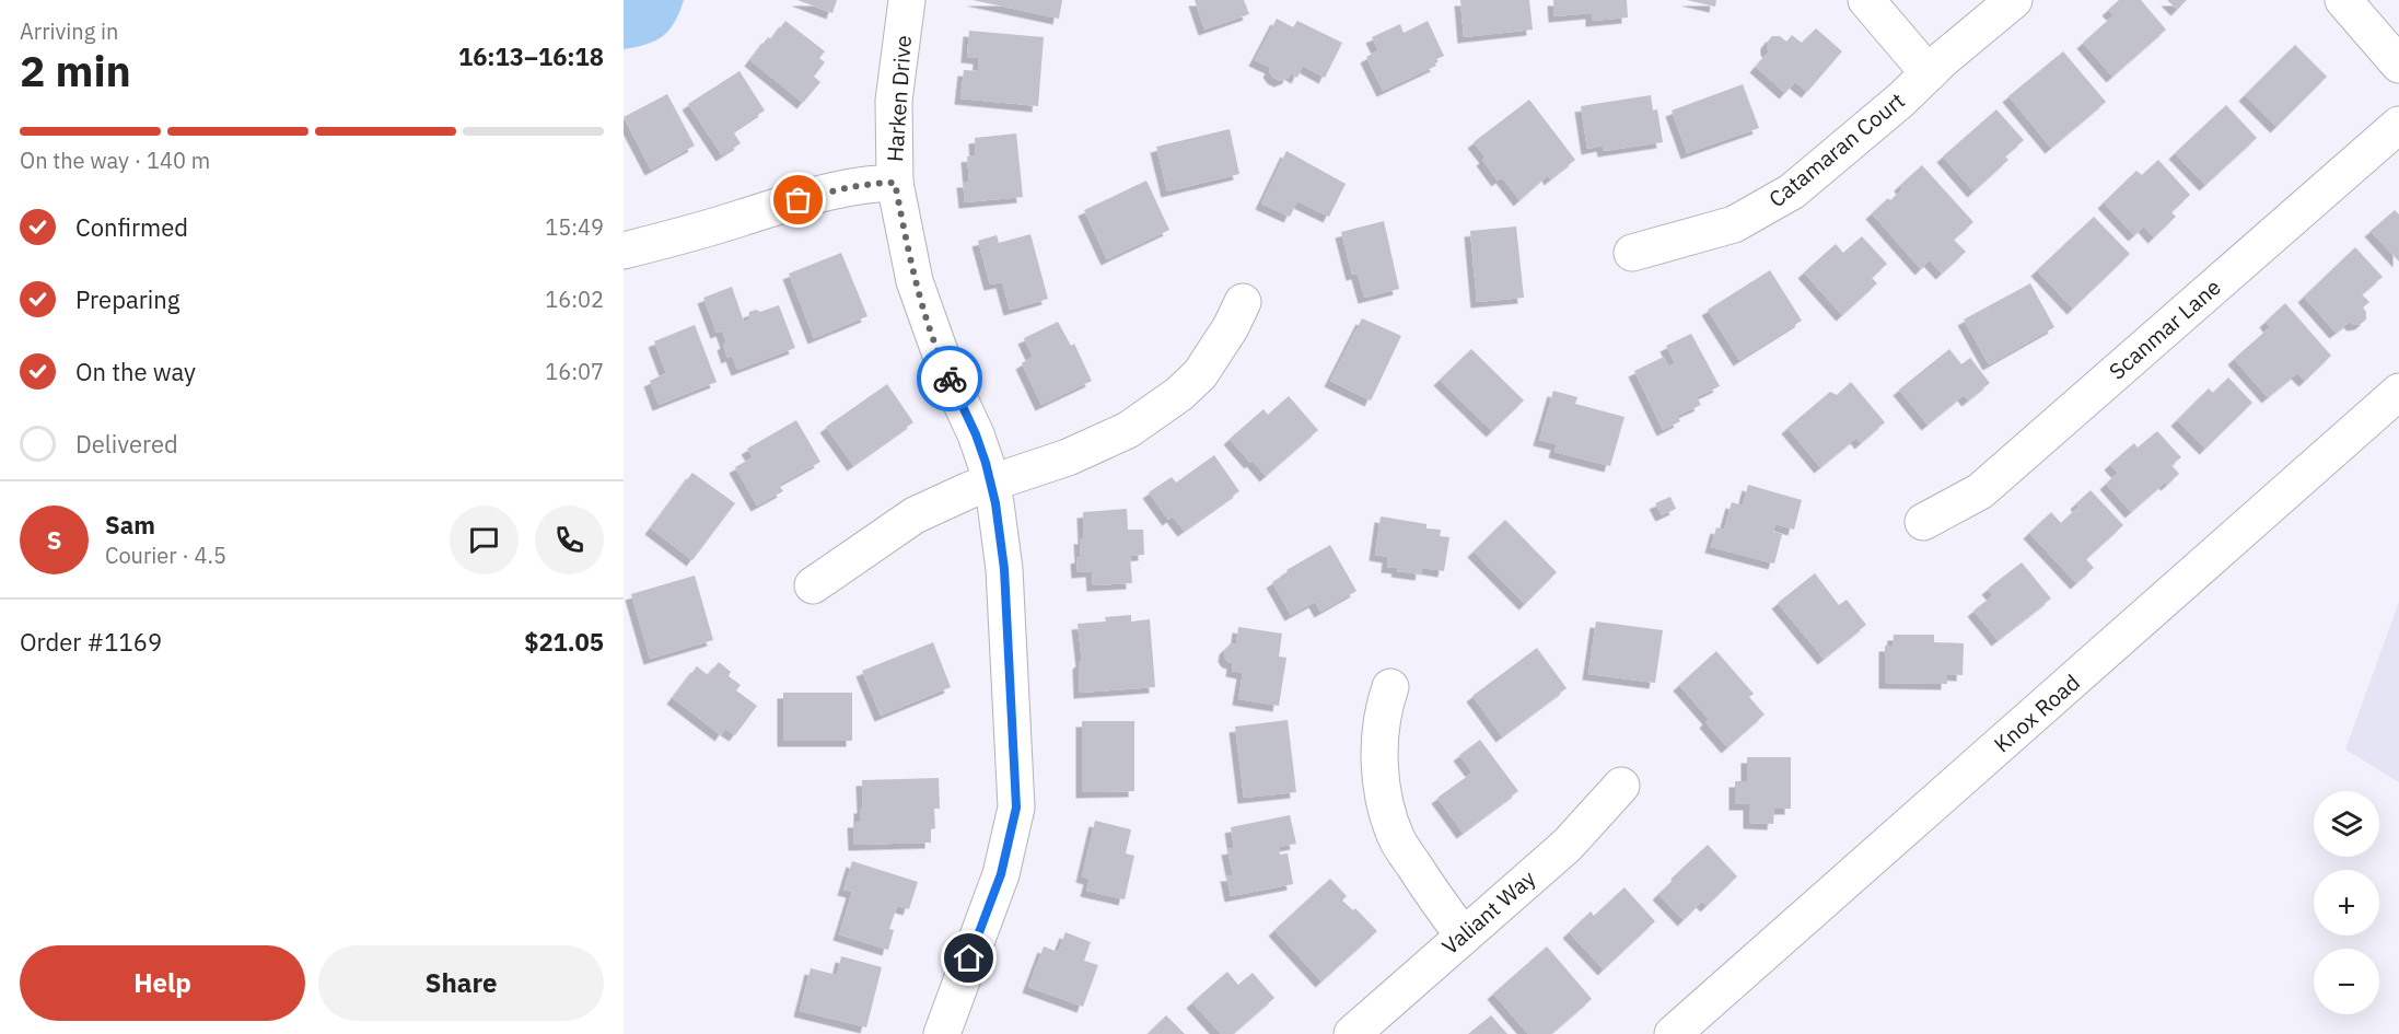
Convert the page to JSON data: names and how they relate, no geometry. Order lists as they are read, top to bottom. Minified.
{"streets":{"street":["Harken Drive","Catamaran Court","Scanmar Lane","Knox Road","Valiant Way"]},"page":{"heading":["2 min","Arriving in","16:13–16:18"],"panel":["Sam","Courier · 4.5","Order #1169","$21.05"],"bar":"On the way · 140 m","list":[["Confirmed","15:49"],["Preparing","16:02"],["On the way","16:07"],"Delivered"],"round":"S","map_buttons":["+","−"],"buttons":["Help","Share"]}}
